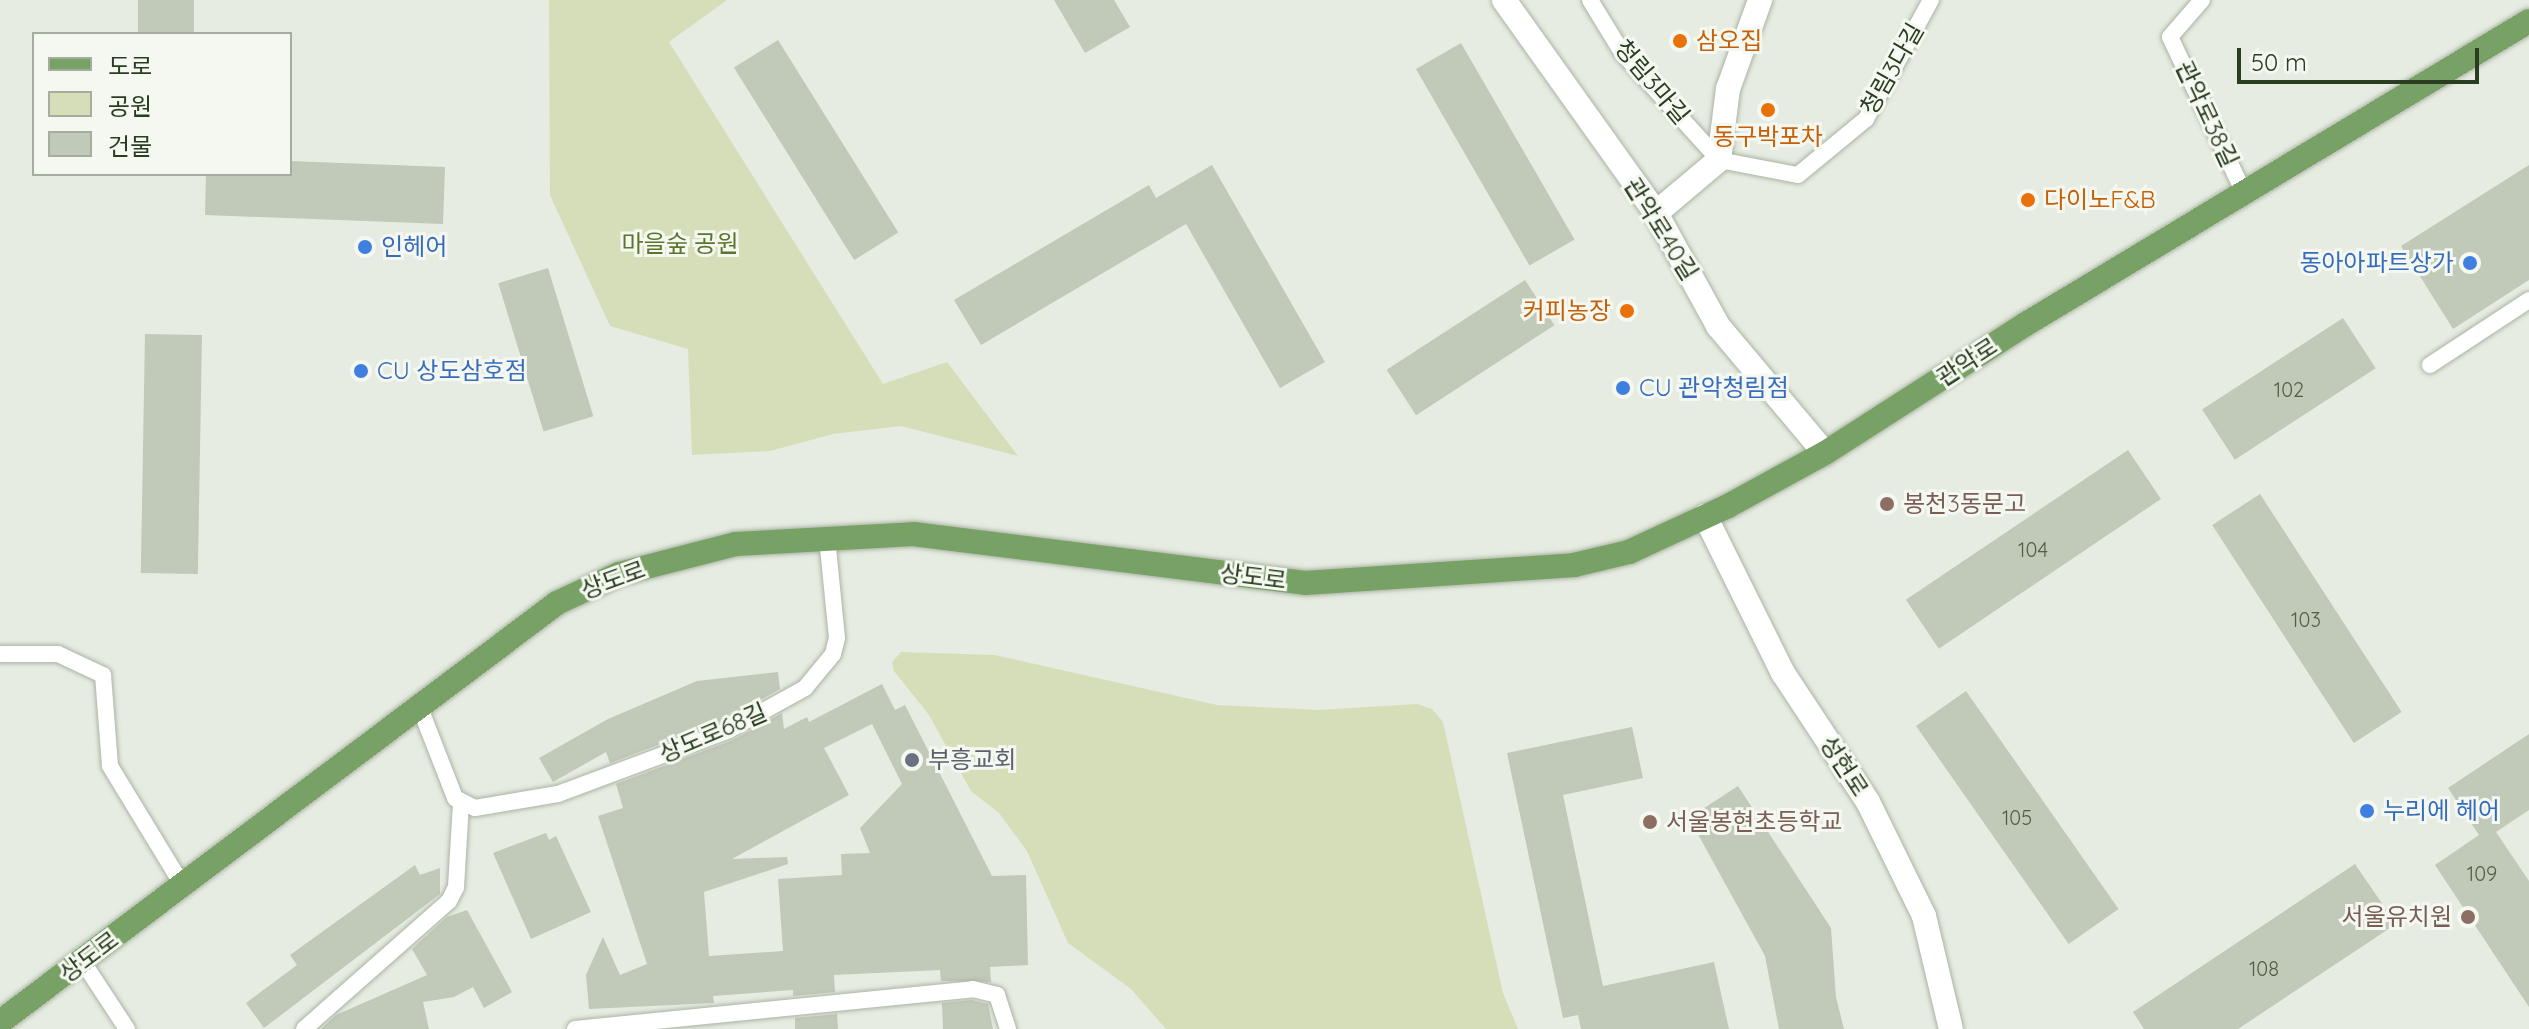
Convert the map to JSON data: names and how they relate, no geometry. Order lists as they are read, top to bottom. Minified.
{"streets":{"main road":["관악로","상도로"],"street":["청림3마길","관악로40길","성현로"],"lane":["청림3다길","관악로38길","상도로68길"]},"crossings":[["청림3다길","청림3마길"],["관악로38길","관악로"],["관악로40길","관악로"],["관악로","상도로"],["관악로","성현로"],["상도로","상도로68길"]],"parks":["마을숲 공원"],"places":["삼오집","동구박포차","다이노F&B","인헤어","동아아파트상가","커피농장","CU 상도삼호점","CU 관악청림점","봉천3동문고","부흥교회","누리에 헤어","서울봉현초등학교","서울유치원"],"house_numbers":["102","104","103","105","109","108"],"legend":["도로","공원","건물"],"scale_bar":"50 m"}
